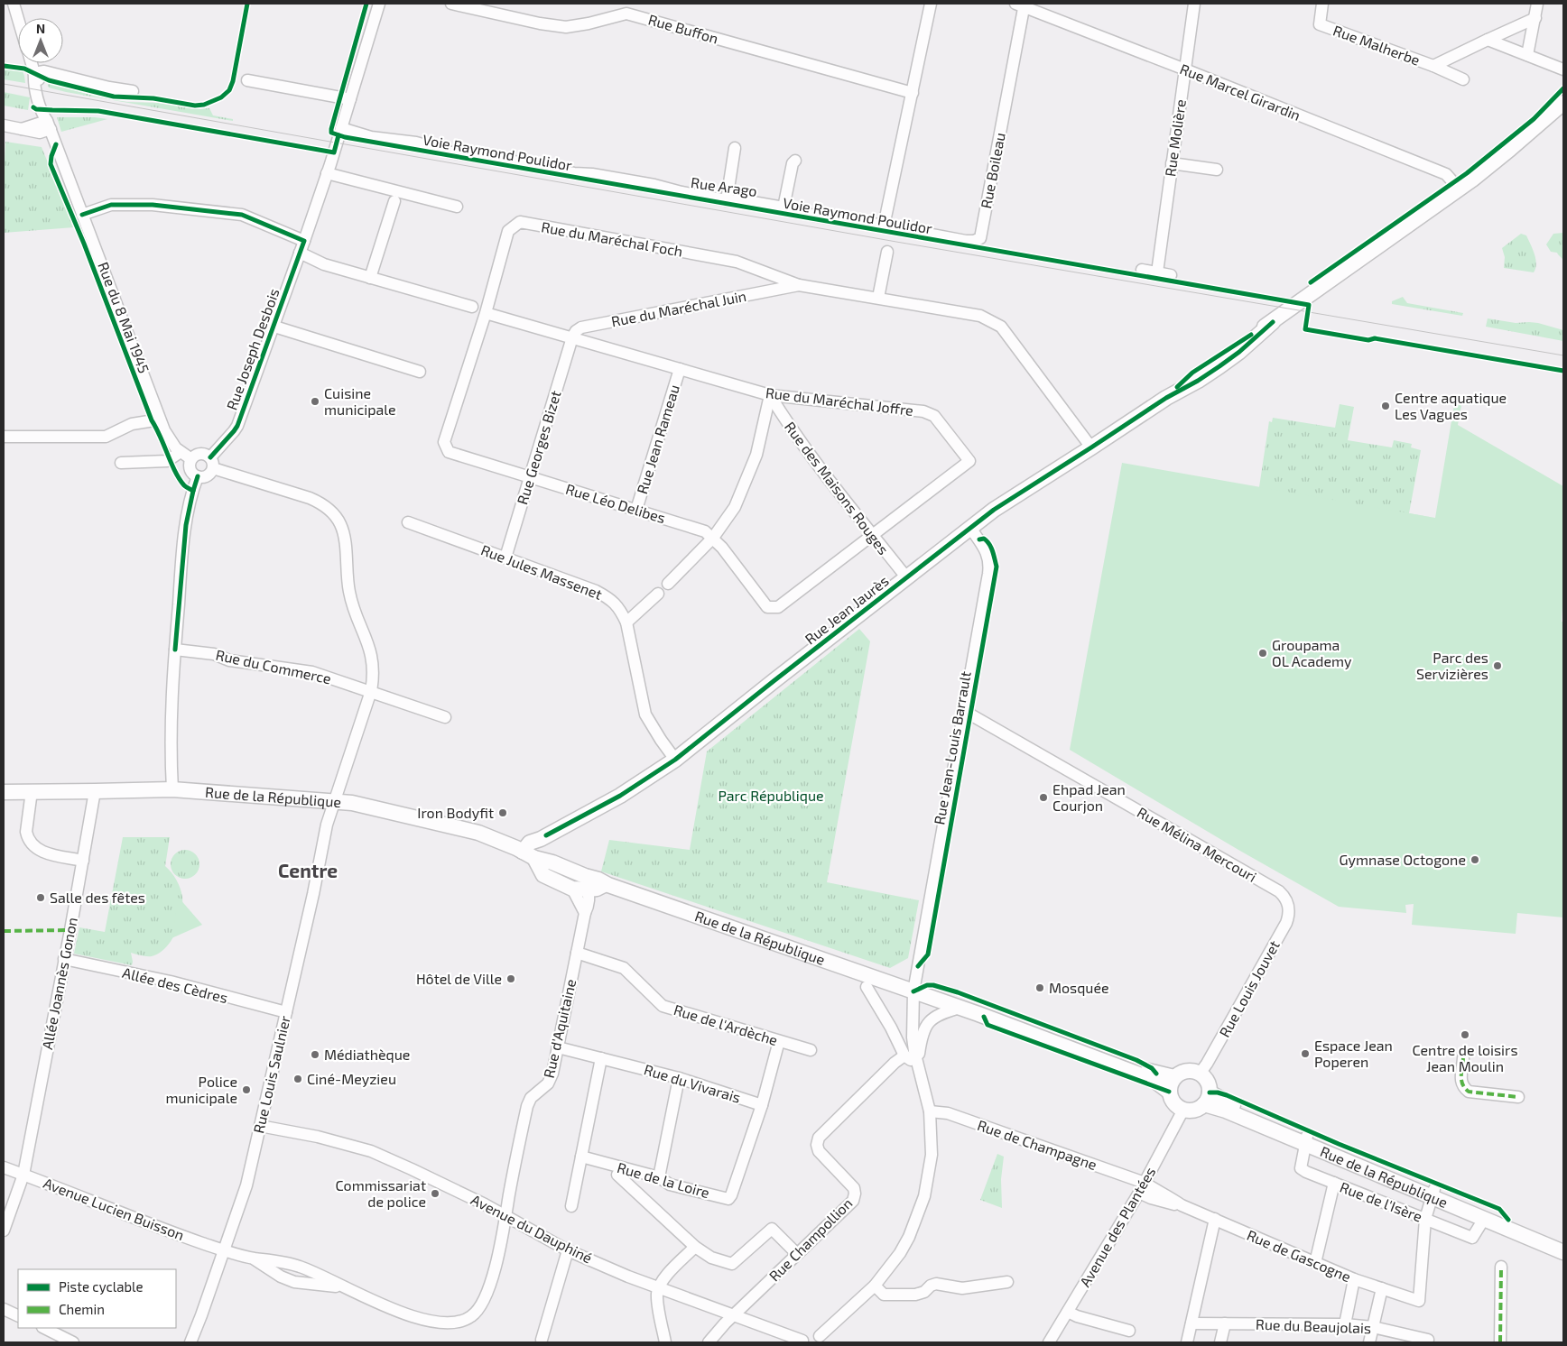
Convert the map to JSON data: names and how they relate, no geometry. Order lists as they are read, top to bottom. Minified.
{"streets":{"main road":["Rue Jean Jaurès","Rue de la République"],"street":["Rue Buffon","Rue Malherbe","Rue Marcel Girardin","Rue Molière","Rue Boileau","Rue Arago","Rue du Maréchal Foch","Rue du Maréchal Juin","Rue du 8 Mai 1945","Rue Joseph Desbois","Rue du Maréchal Joffre","Rue Jean Rameau","Rue Georges Bizet","Rue des Maisons Rouges","Rue Léo Delibes","Rue Jules Massenet","Rue du Commerce","Rue Jean-Louis Barrault","Rue Mélina Mercouri","Allée Joannès Gonon","Allée des Cèdres","Rue Louis Jouvet","Rue de l'Ardèche","Rue d'Aquitaine","Rue Louis Saulnier","Rue du Vivarais","Rue de Champagne","Rue de la Loire","Rue de l'Isère","Avenue Lucien Buisson","Avenue des Plantées","Avenue du Dauphiné","Rue Champollion","Rue de Gascogne","Rue du Beaujolais"],"cycle path":["Voie Raymond Poulidor"]},"crossings":[["Rue Marcel Girardin","Rue Molière"],["Rue Marcel Girardin","Rue Boileau"],["Rue Marcel Girardin","Rue Jean Jaurès"],["Rue Boileau","Rue Arago"],["Rue Arago","Rue Joseph Desbois"],["Rue du Maréchal Foch","Rue du Maréchal Juin"],["Rue du Maréchal Foch","Rue Léo Delibes"],["Rue du Maréchal Juin","Rue du Maréchal Joffre"],["Rue du Maréchal Juin","Rue Georges Bizet"],["Rue du Maréchal Juin","Rue Jean Jaurès"],["Rue du 8 Mai 1945","Rue Joseph Desbois"],["Rue du 8 Mai 1945","Rue Louis Saulnier"],["Rue Joseph Desbois","Rue Louis Saulnier"],["Rue du Maréchal Joffre","Rue Jean Rameau"],["Rue du Maréchal Joffre","Rue Georges Bizet"],["Rue du Maréchal Joffre","Rue des Maisons Rouges"],["Rue du Maréchal Joffre","Rue Léo Delibes"],["Rue Jean Rameau","Rue Léo Delibes"],["Rue Georges Bizet","Rue Léo Delibes"],["Rue Georges Bizet","Rue Jules Massenet"],["Rue des Maisons Rouges","Rue Léo Delibes"],["Rue des Maisons Rouges","Rue Jean Jaurès"],["Rue Jules Massenet","Rue Jean Jaurès"],["Rue Jean Jaurès","Rue Jean-Louis Barrault"],["Rue Jean Jaurès","Rue de la République"],["Rue du Commerce","Rue Louis Saulnier"],["Rue Jean-Louis Barrault","Rue de la République"],["Rue Jean-Louis Barrault","Rue Mélina Mercouri"],["Rue Jean-Louis Barrault","Rue de Champagne"],["Rue de la République","Allée Joannès Gonon"],["Rue de la République","Rue Louis Jouvet"],["Rue de la République","Rue d'Aquitaine"],["Rue de la République","Rue Louis Saulnier"],["Rue de la République","Rue de l'Isère"],["Rue de la République","Avenue des Plantées"],["Rue Mélina Mercouri","Rue Louis Jouvet"],["Allée Joannès Gonon","Allée des Cèdres"],["Allée Joannès Gonon","Avenue Lucien Buisson"],["Allée des Cèdres","Rue Louis Saulnier"],["Rue Louis Jouvet","Avenue des Plantées"],["Rue de l'Ardèche","Rue d'Aquitaine"],["Rue d'Aquitaine","Rue Louis Saulnier"],["Rue d'Aquitaine","Rue du Vivarais"],["Rue d'Aquitaine","Avenue Lucien Buisson"],["Rue d'Aquitaine","Avenue du Dauphiné"],["Rue Louis Saulnier","Avenue Lucien Buisson"],["Rue Louis Saulnier","Avenue du Dauphiné"],["Rue du Vivarais","Rue de la Loire"],["Rue de Champagne","Avenue des Plantées"],["Rue de Champagne","Rue de Gascogne"],["Rue de l'Isère","Rue de Gascogne"],["Avenue des Plantées","Rue de Gascogne"],["Avenue du Dauphiné","Rue Champollion"]],"districts":["Centre"],"parks":["Parc République"],"places":["Cuisine municipale","Centre aquatique Les Vagues","Groupama OL Academy","Parc des Servizières","Ehpad Jean Courjon","Iron Bodyfit","Gymnase Octogone","Salle des fêtes","Hôtel de Ville","Mosquée","Centre de loisirs Jean Moulin","Espace Jean Poperen","Médiathèque","Ciné-Meyzieu","Police municipale","Commissariat de police"],"legend":["Piste cyclable","Chemin"],"north":"top"}
